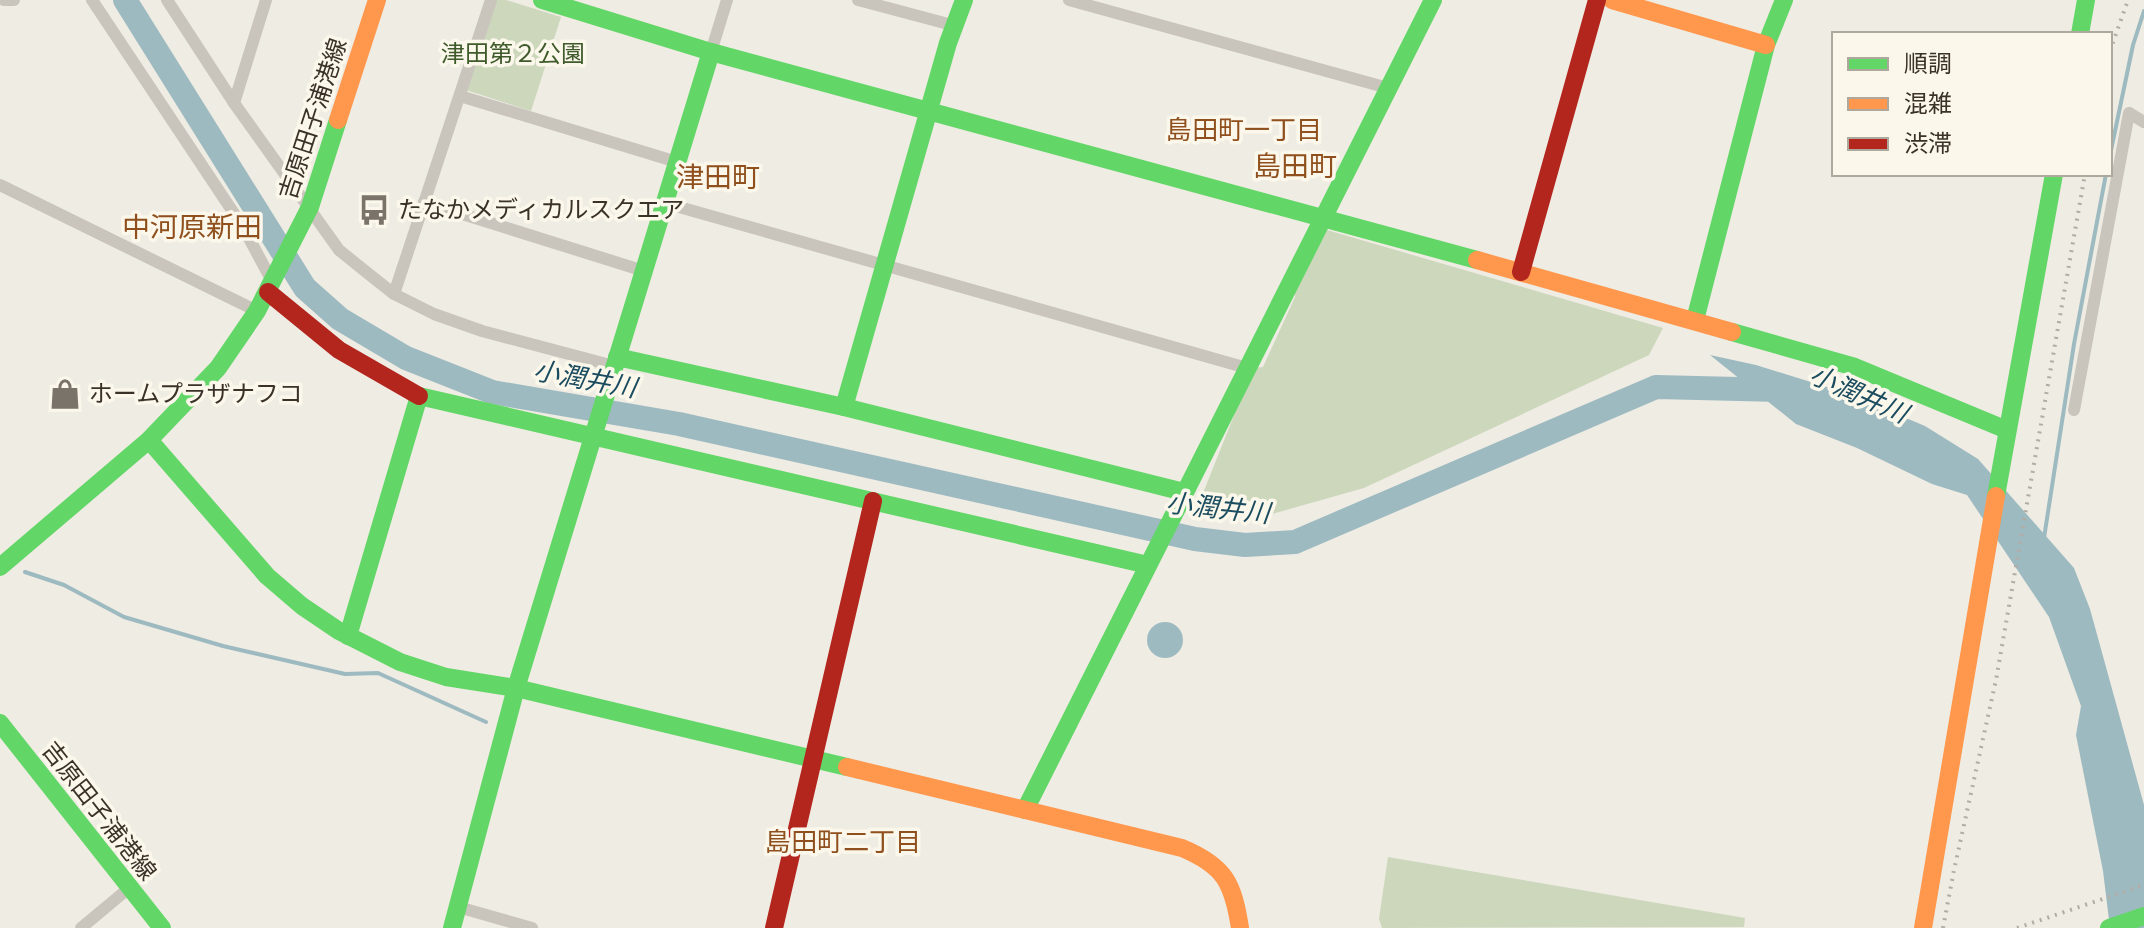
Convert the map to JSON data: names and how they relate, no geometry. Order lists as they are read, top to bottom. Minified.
{"streets":{"main road":["吉原田子浦港線"]},"districts":["島田町一丁目","島田町","津田町","中河原新田","島田町二丁目"],"water":["小潤井川"],"parks":["津田第２公園"],"places":{"bus stop":["たなかメディカルスクエア"],"shop":["ホームプラザナフコ"]},"legend":["順調","混雑","渋滞"]}
